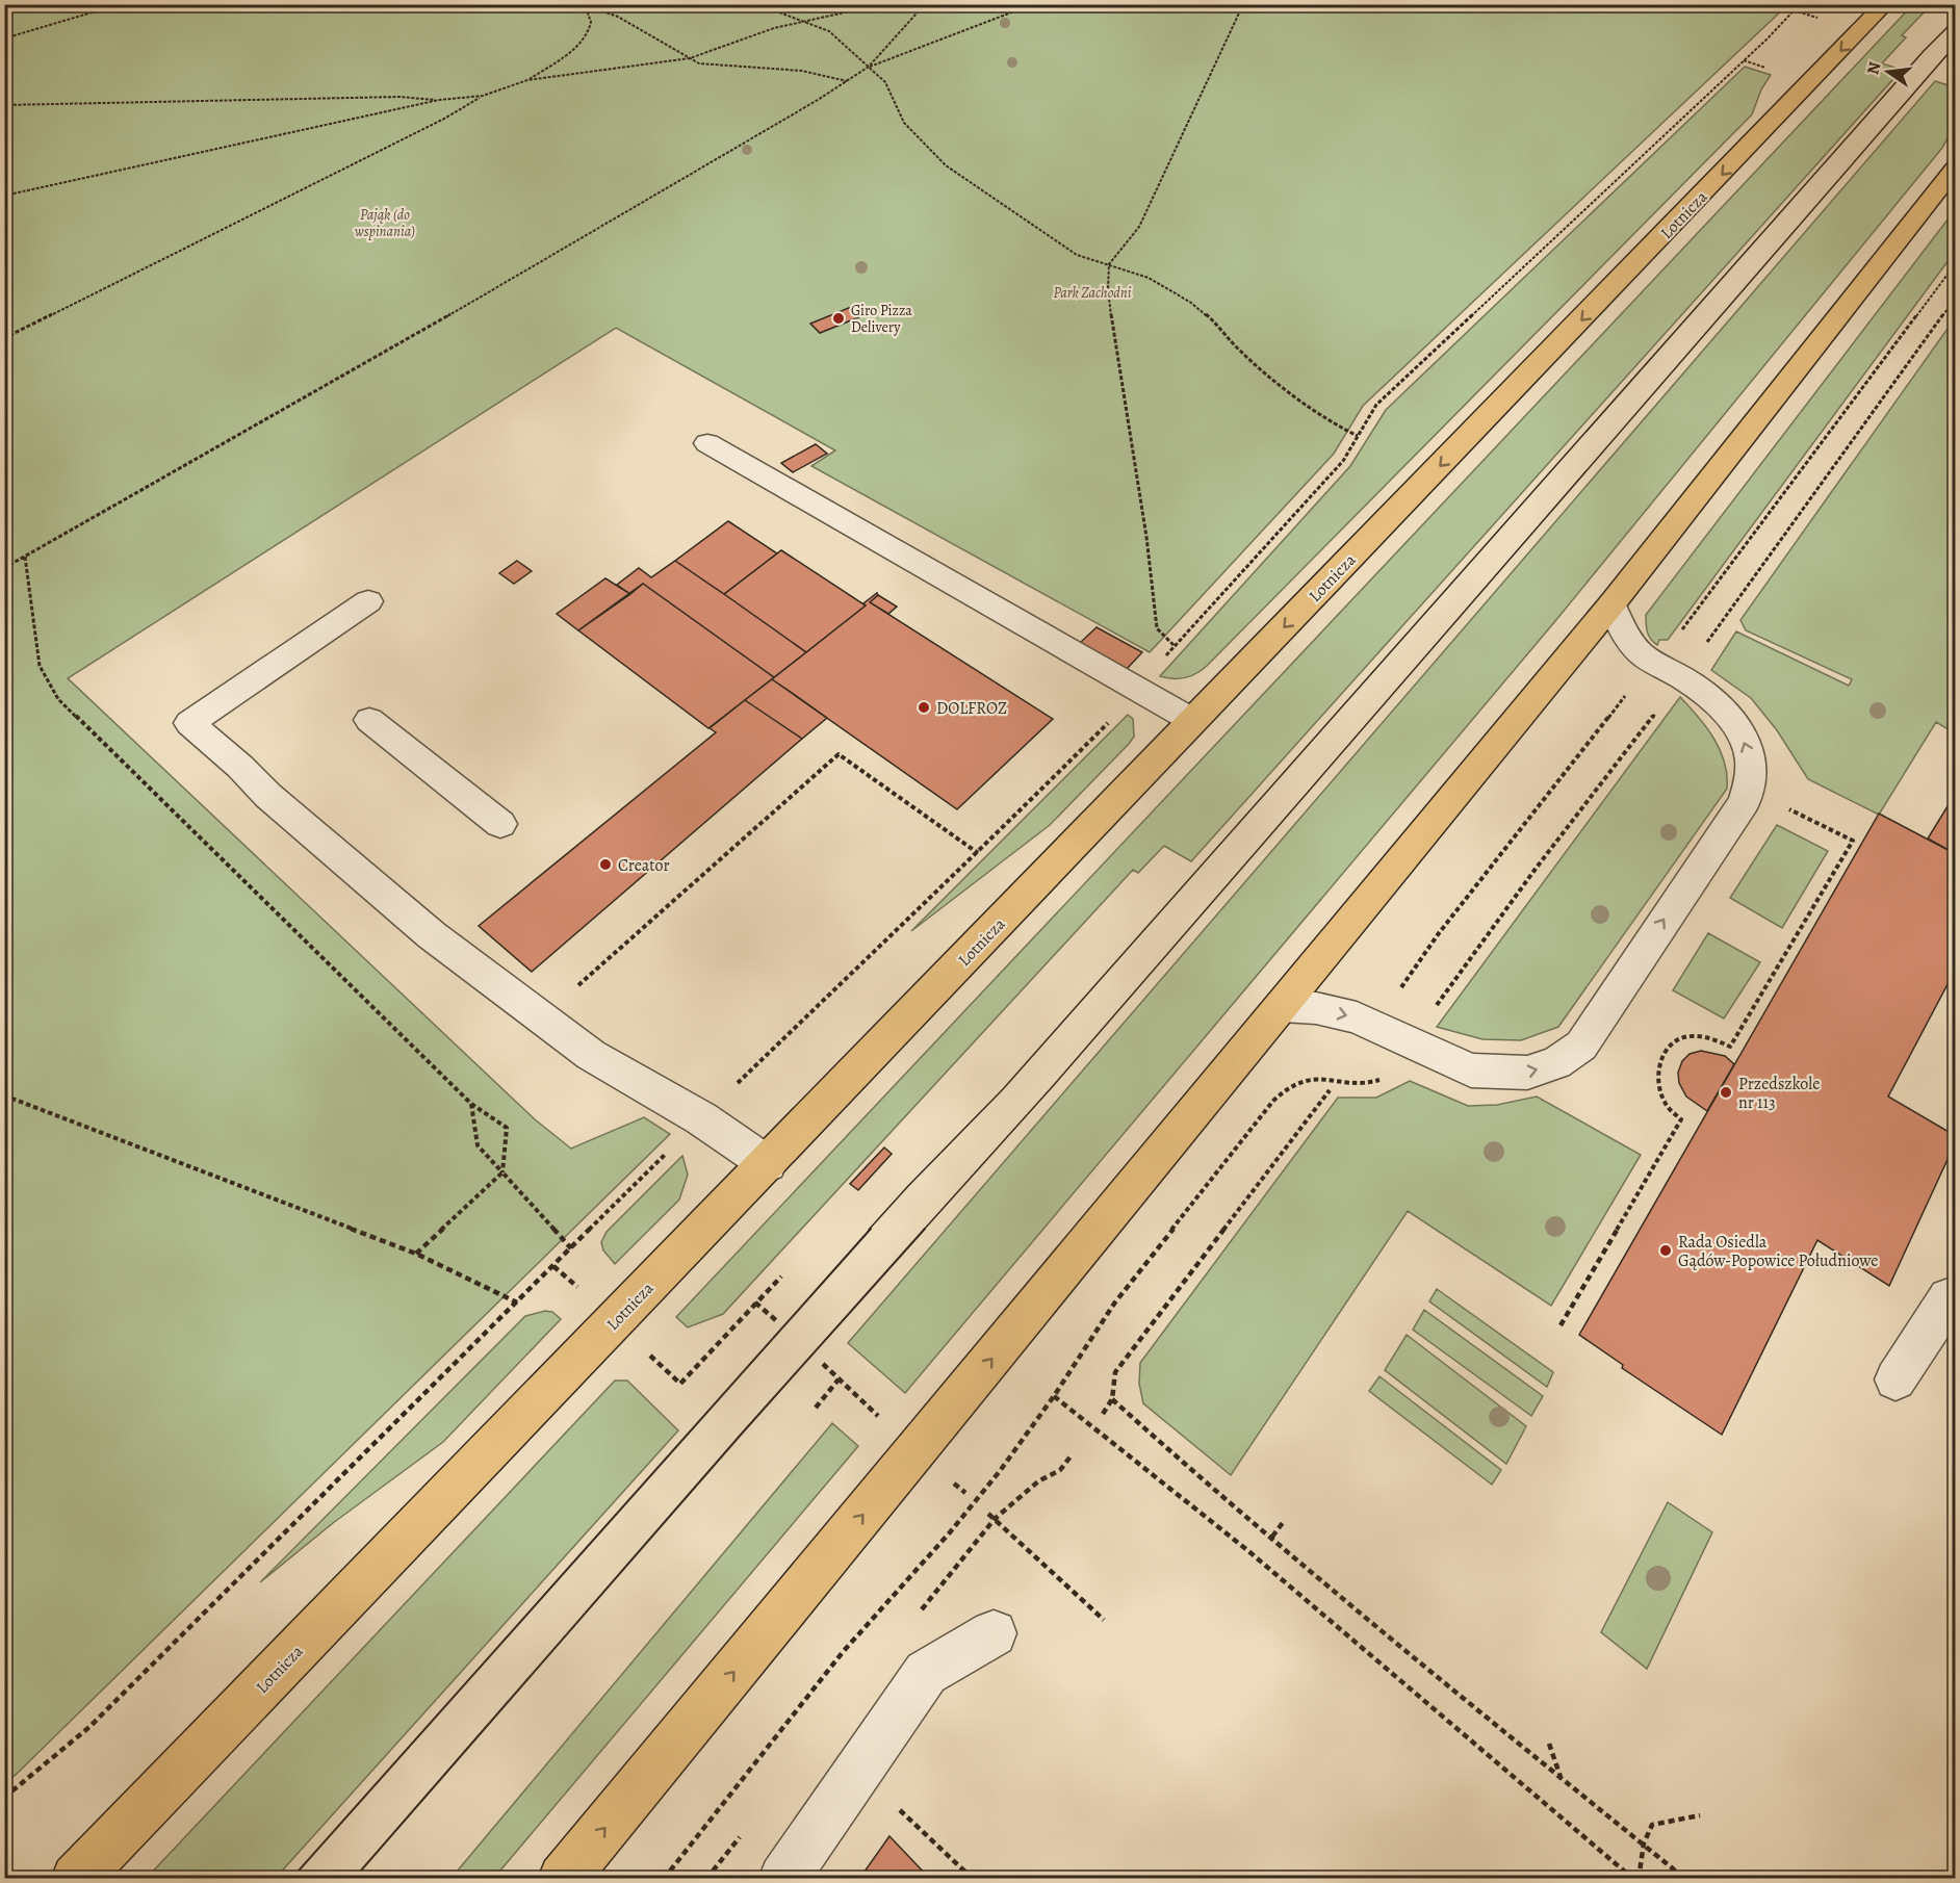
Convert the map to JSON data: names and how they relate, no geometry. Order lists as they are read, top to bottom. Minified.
{"streets":{"main road":["Lotnicza"]},"parks":["Pająk (do wspinania)","Park Zachodni"],"places":["Giro Pizza Delivery","DOLFROZ","Creator","Przedszkole nr 113","Rada Osiedla Gądów-Popowice Południowe"],"north":"left"}
